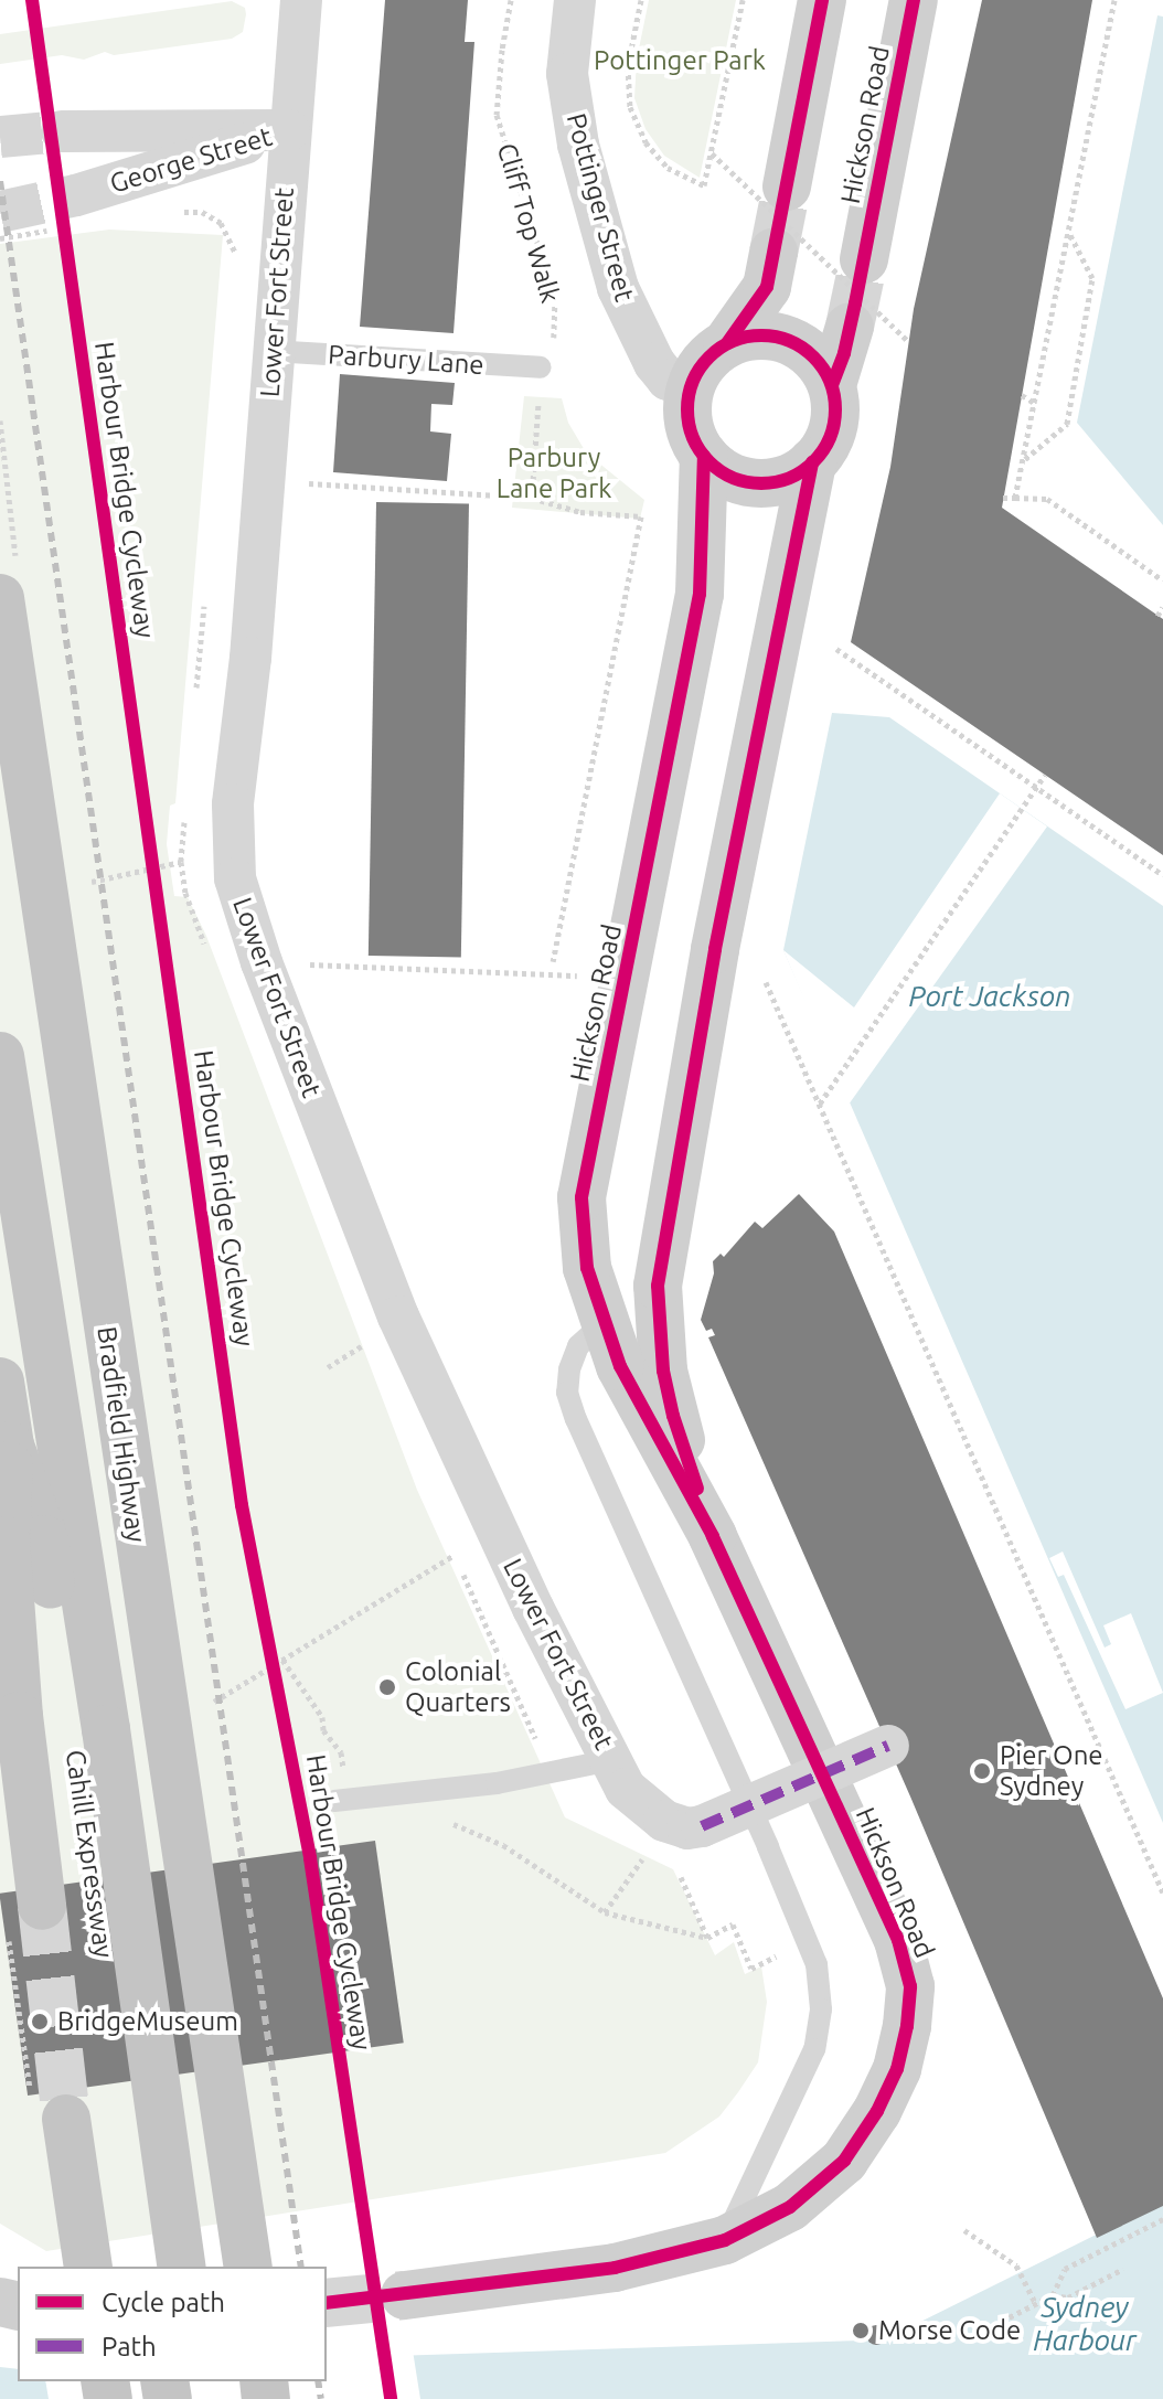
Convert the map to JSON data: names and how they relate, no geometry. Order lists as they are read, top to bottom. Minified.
{"streets":{"highway":["Bradfield Highway","Cahill Expressway"],"street":["Hickson Road","George Street","Pottinger Street","Lower Fort Street"],"lane":["Parbury Lane"],"path":["Cliff Top Walk"],"cycle path":["Harbour Bridge Cycleway"]},"crossings":[["Hickson Road","Pottinger Street"],["George Street","Lower Fort Street"],["Cliff Top Walk","Parbury Lane"],["Lower Fort Street","Parbury Lane"]],"water":["Port Jackson","Sydney Harbour"],"parks":["Pottinger Park","Parbury Lane Park"],"places":["Colonial Quarters","Pier One Sydney","BridgeMuseum","Morse Code"],"legend":["Cycle path","Path"]}
